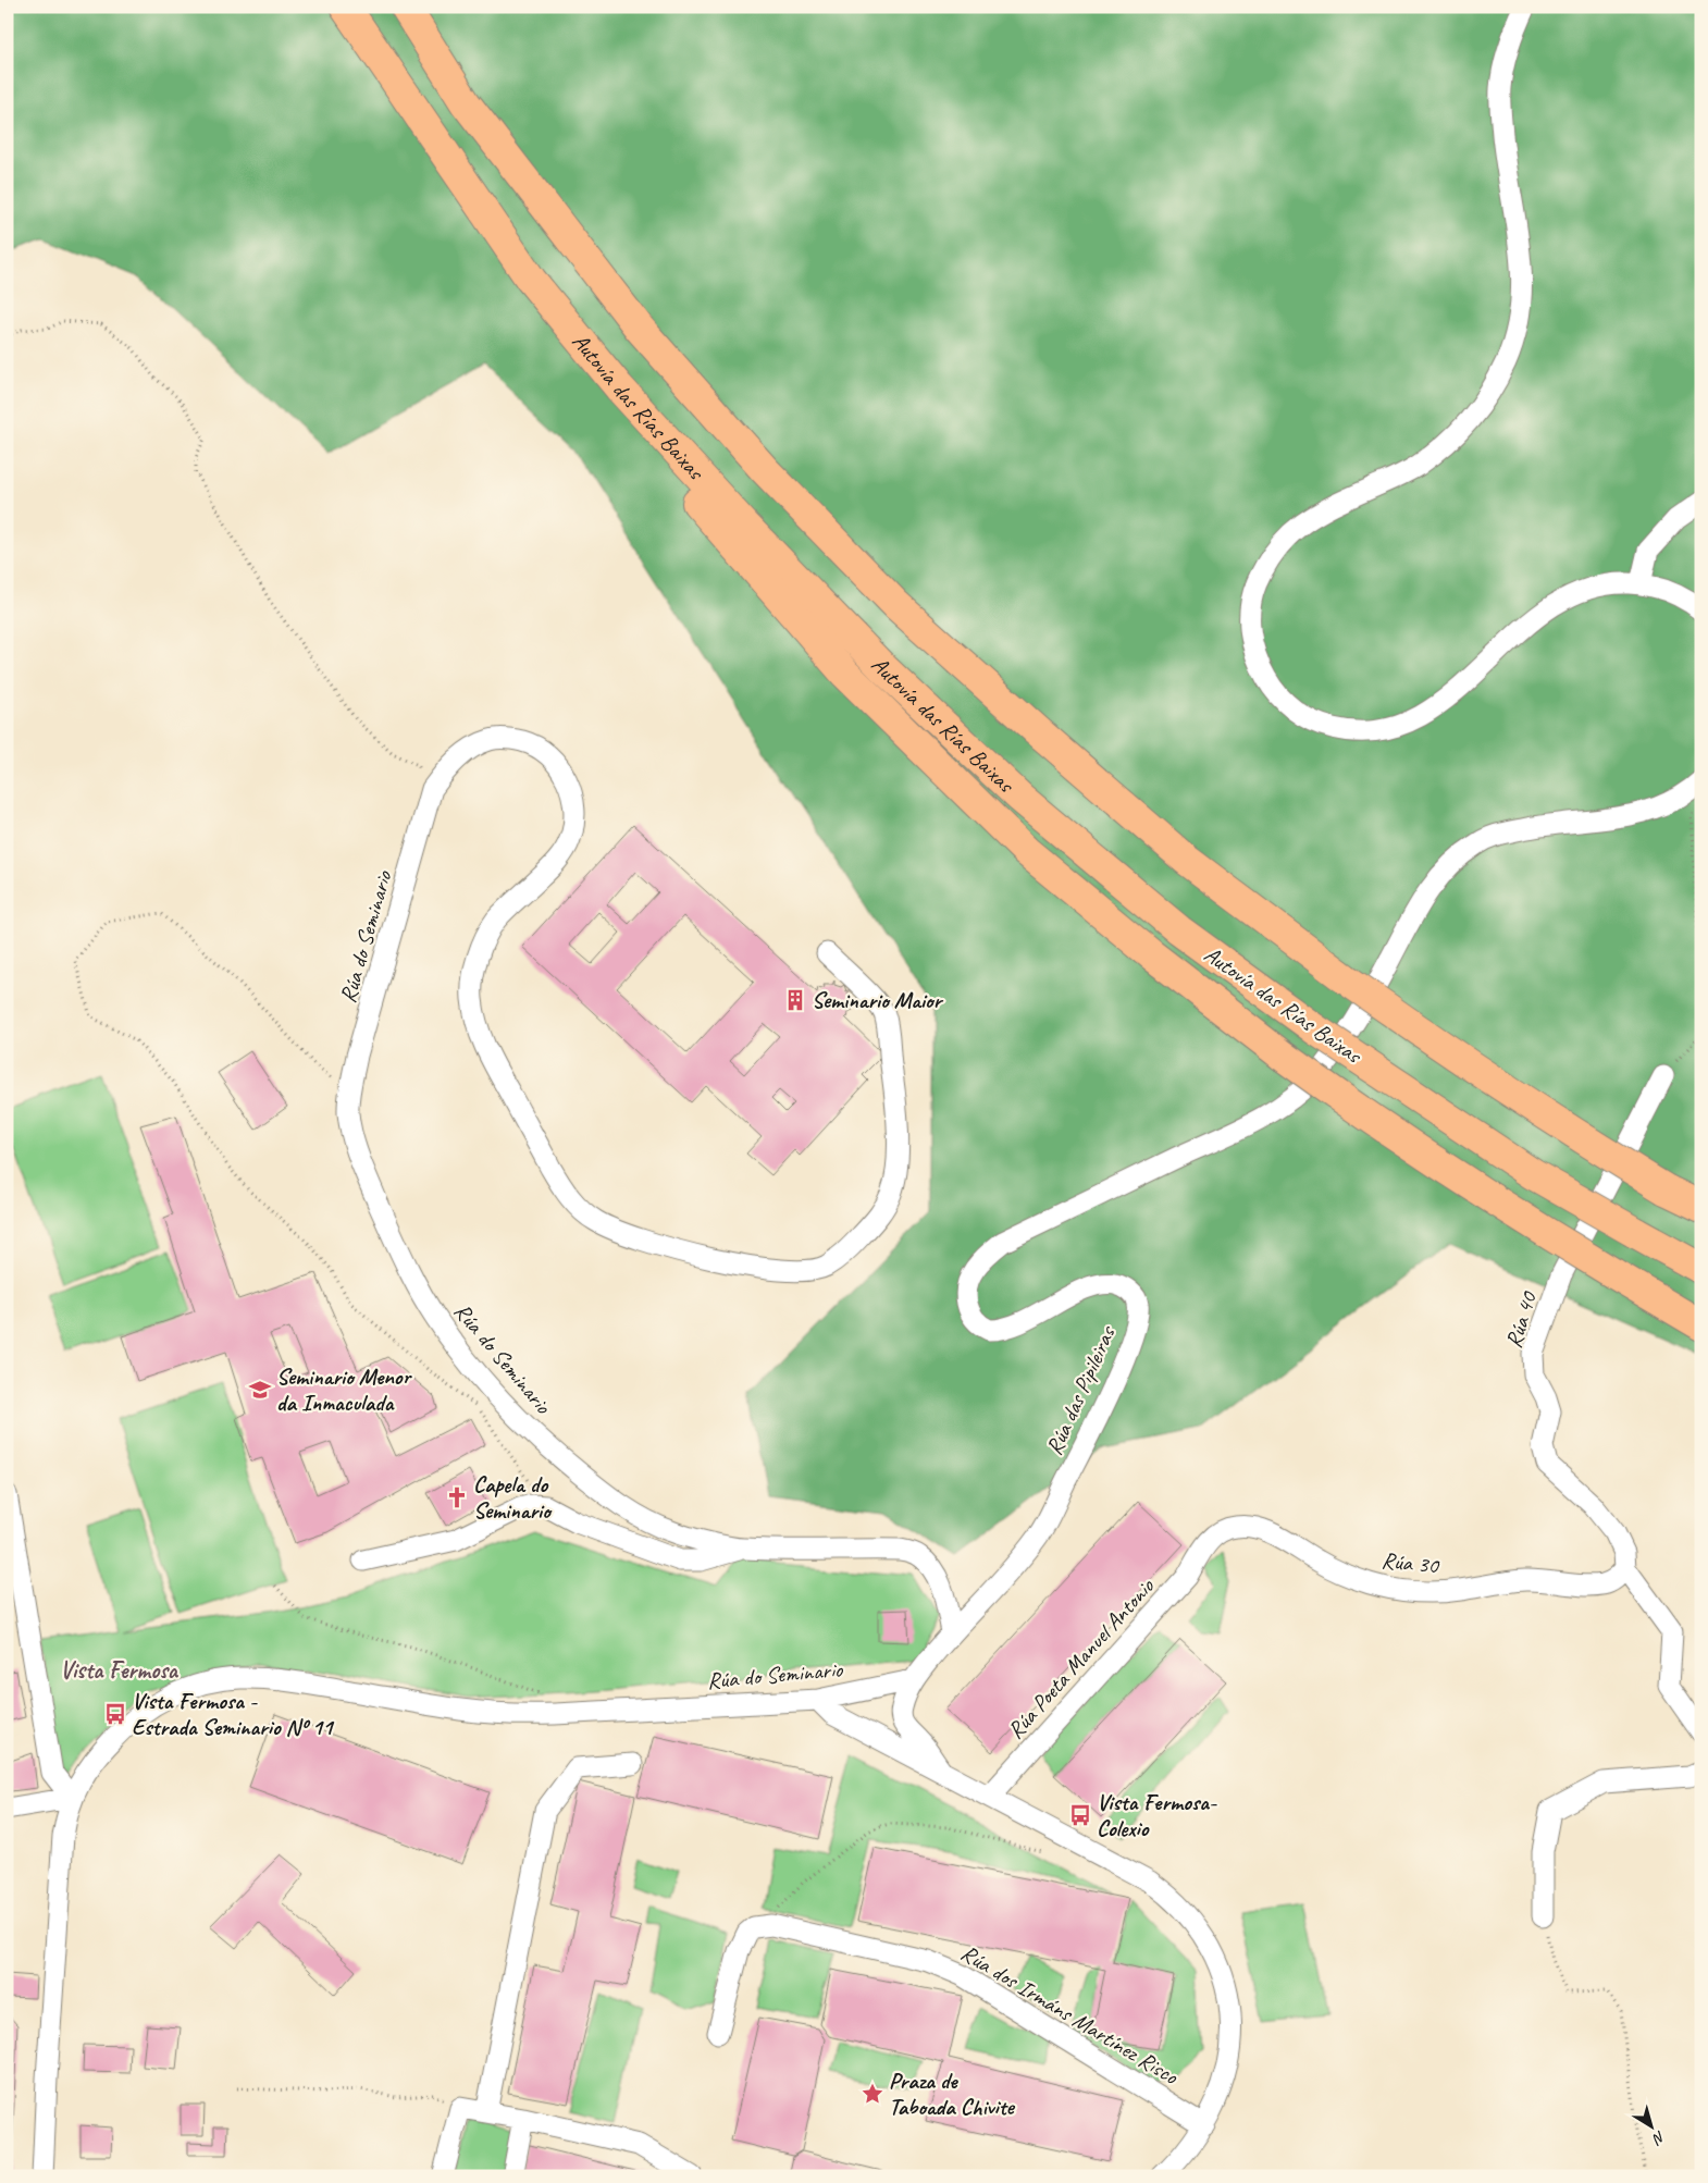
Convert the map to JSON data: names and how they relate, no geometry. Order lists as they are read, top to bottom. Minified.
{"streets":{"highway":["Autovía das Rías Baixas"],"street":["Rúa do Seminario","Rúa 40","Rúa das Pipileiras","Rúa 30","Rúa Poeta Manuel Antonio","Rúa dos Irmáns Martínez Risco"]},"crossings":[["Rúa do Seminario","Rúa das Pipileiras"],["Rúa 40","Rúa 30"],["Rúa 30","Rúa Poeta Manuel Antonio"]],"districts":["Vista Fermosa"],"places":{"building":["Seminario Maior"],"school or university":["Seminario Menor da Inmaculada"],"church":["Capela do Seminario"],"bus stop":["Vista Fermosa - Estrada Seminario Nº 11","Vista Fermosa- Colexio"],"place":["Praza de Taboada Chivite"]},"north":"bottom right"}
